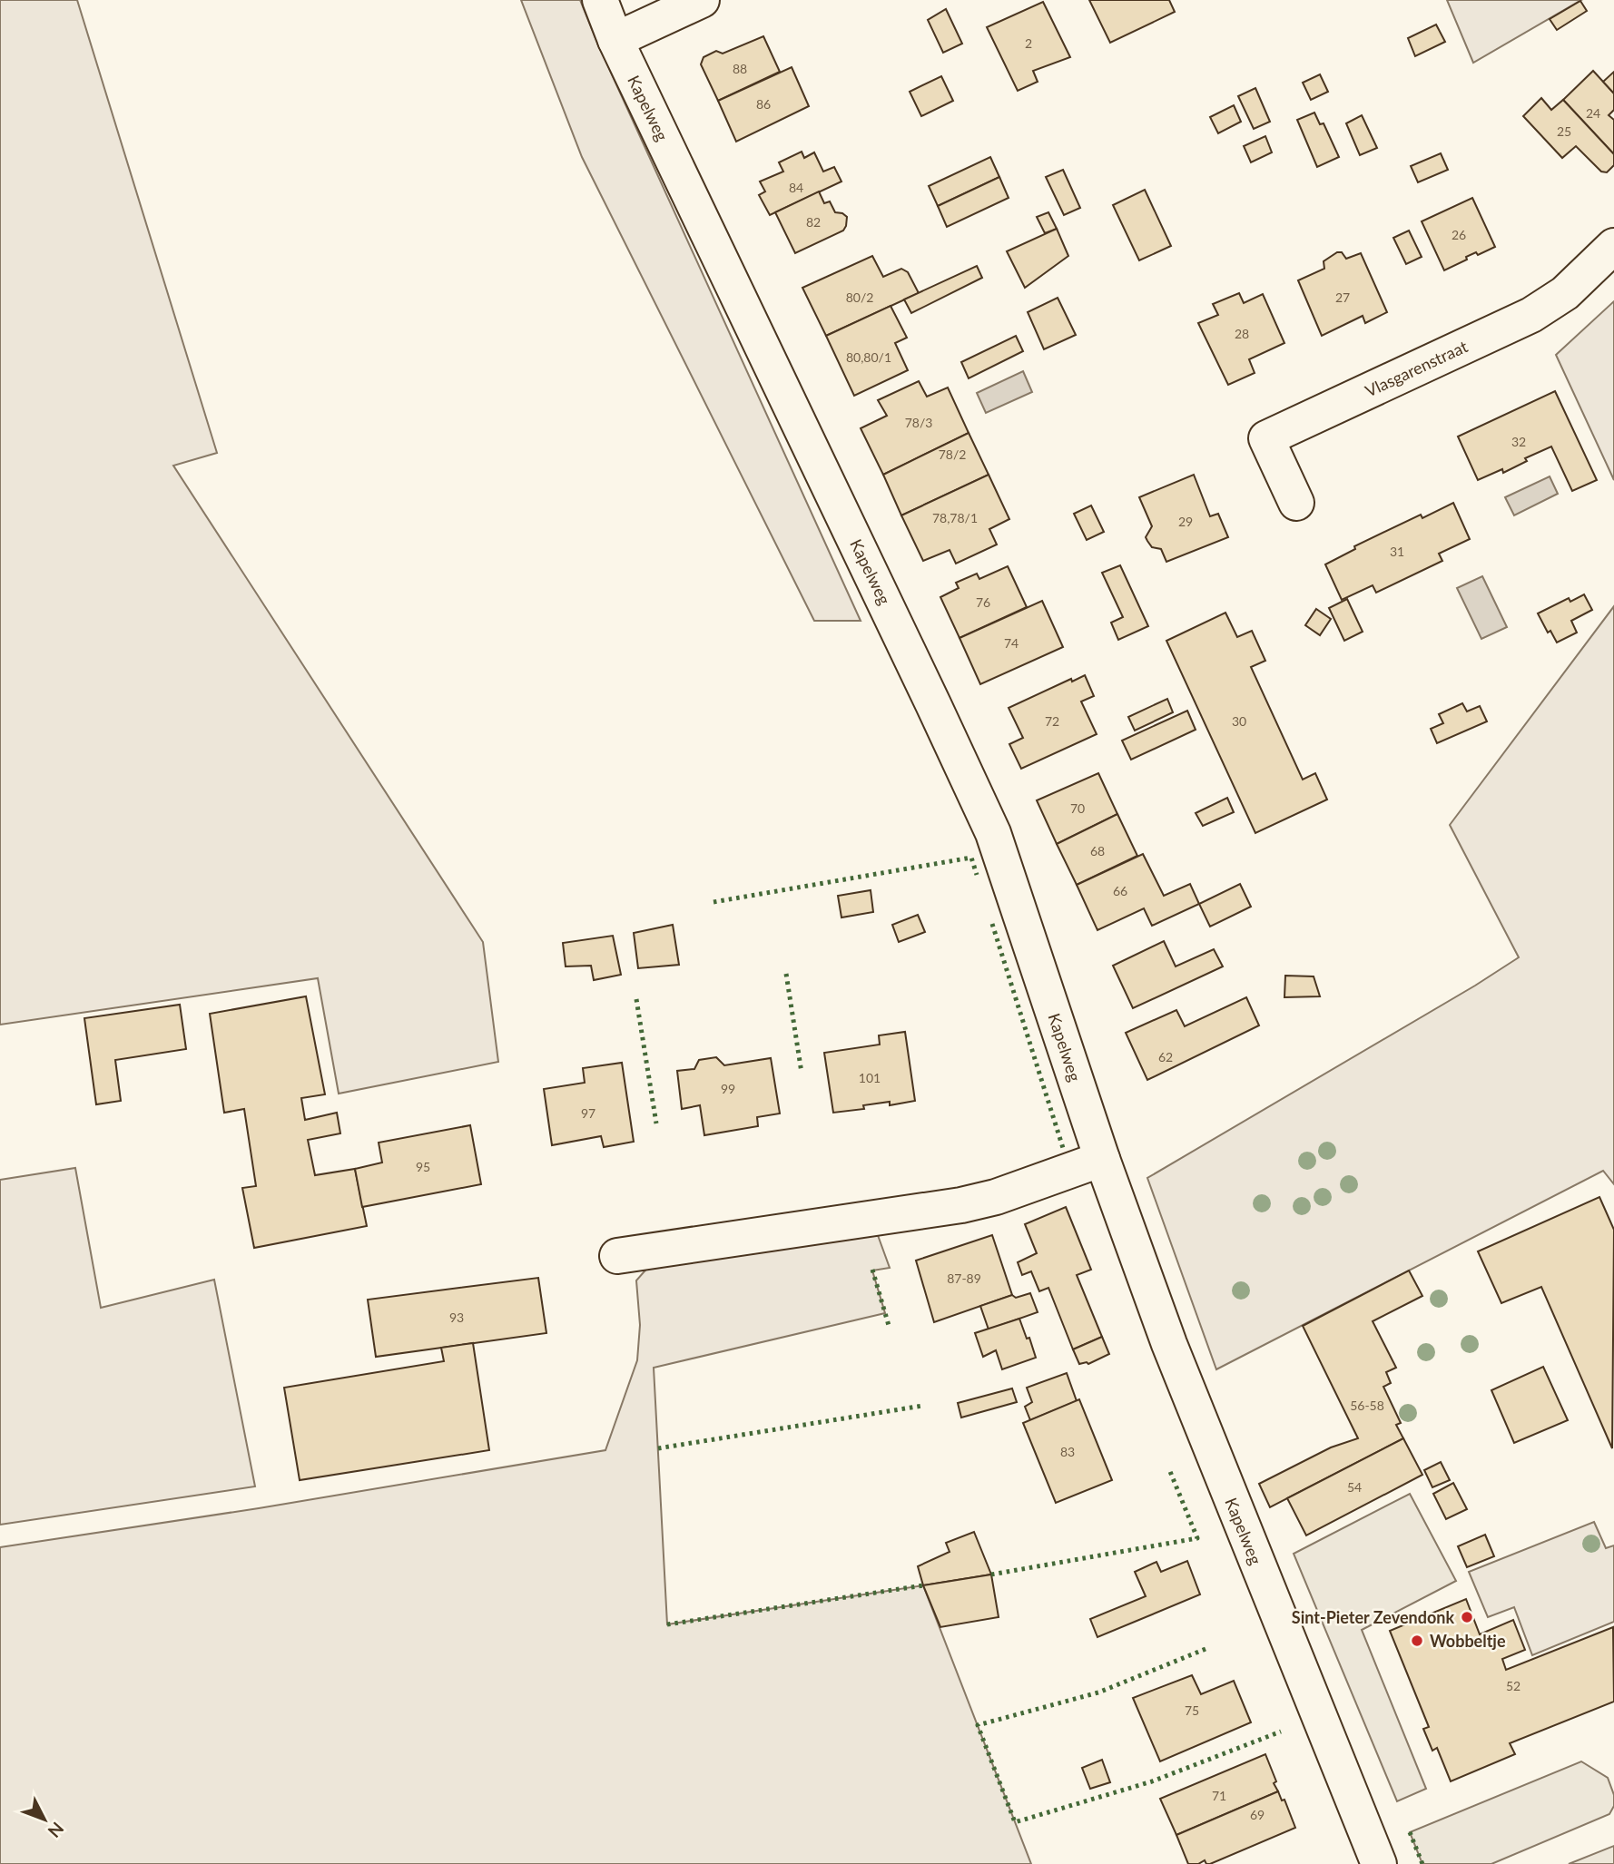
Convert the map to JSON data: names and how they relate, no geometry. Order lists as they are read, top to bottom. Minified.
{"streets":{"street":["Kapelweg","Vlasgarenstraat"]},"places":["Sint-Pieter Zevendonk","Wobbeltje"],"house_numbers":["2","88","86","24","25","84","82","26","80/2","27","28","80,80/1","78/3","32","78/2","78,78/1","29","31","76","74","72","30","70","68","66","62","101","99","97","95","87-89","93","56-58","83","54","52","75","71","69"],"north":"bottom right"}
